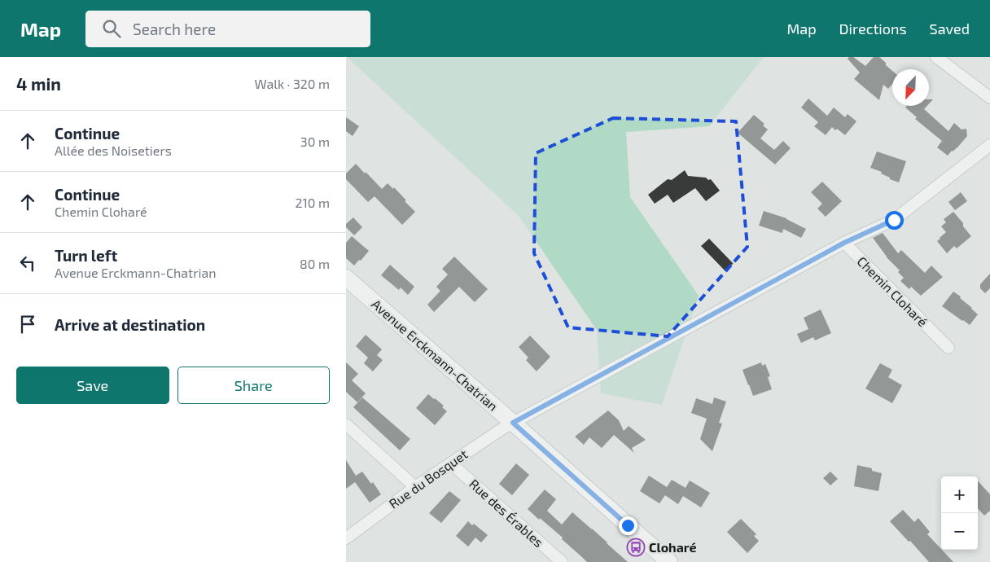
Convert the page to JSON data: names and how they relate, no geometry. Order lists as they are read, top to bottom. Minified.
{"streets":{"street":["Chemin Cloharé","Avenue Erckmann-Chatrian","Rue du Bosquet","Rue des Érables"]},"crossings":[["Avenue Erckmann-Chatrian","Rue du Bosquet"],["Rue du Bosquet","Rue des Érables"]],"places":{"bus stop":["Cloharé"]},"north":"bottom left","page":{"header":"Map","search":"Search here","nav":["Map","Directions","Saved"],"heading":["4 min","Walk · 320 m"],"list":[["Continue","Allée des Noisetiers","30 m"],["Continue","Chemin Cloharé","210 m"],["Turn left","Avenue Erckmann-Chatrian","80 m"],"Arrive at destination"],"buttons":["Save","Share"],"map_buttons":["+","−"]}}
